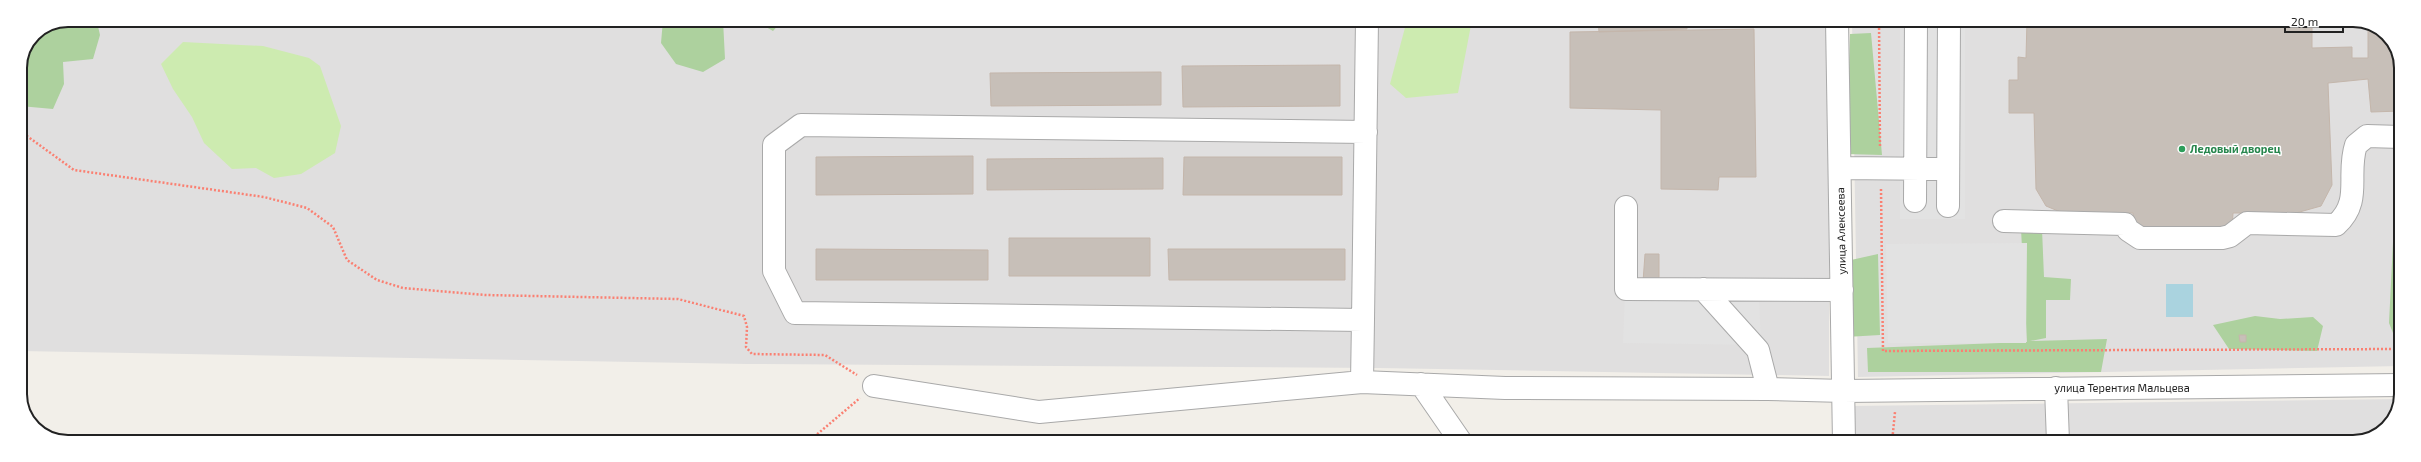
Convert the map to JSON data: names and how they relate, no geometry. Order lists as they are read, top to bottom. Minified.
{"streets":{"street":["улица Алексеева","улица Терентия Мальцева"]},"crossings":[["улица Алексеева","улица Терентия Мальцева"]],"places":["Ледовый дворец"],"scale_bar":"20 m"}
